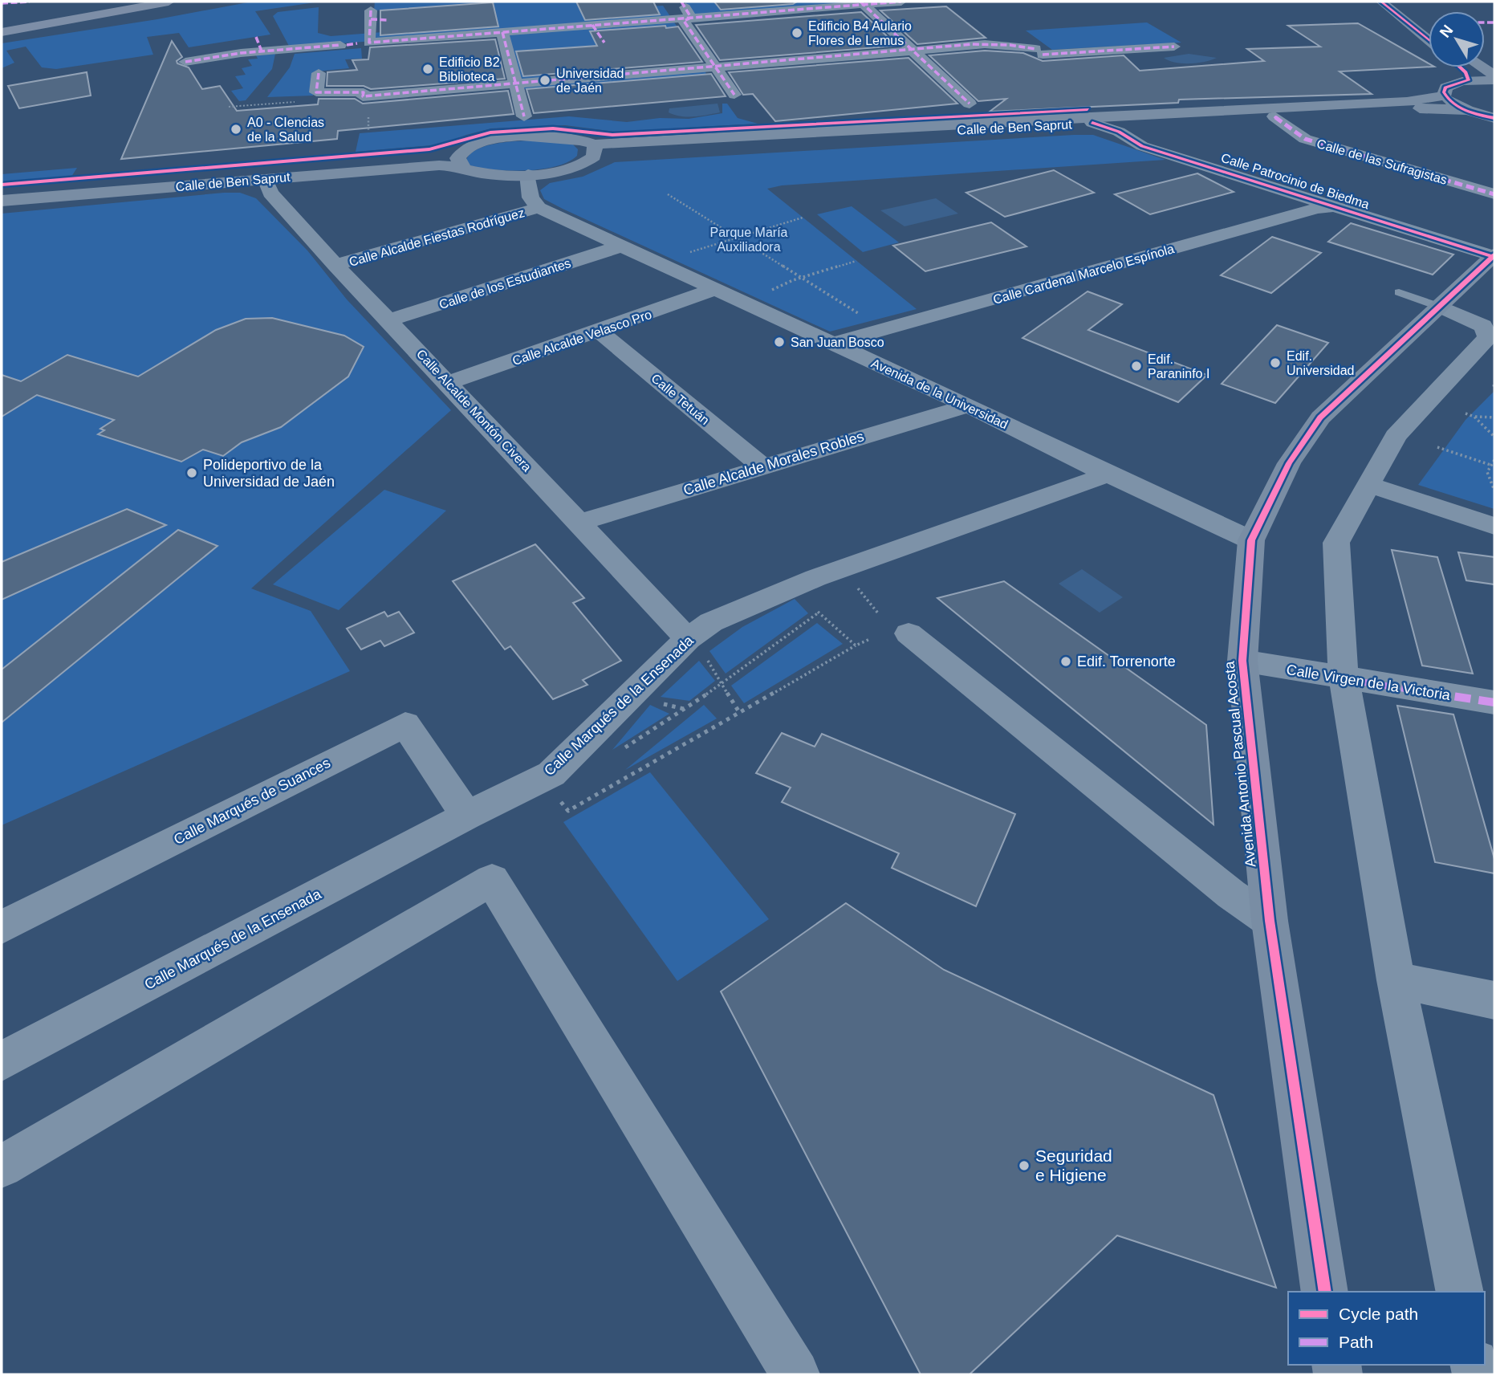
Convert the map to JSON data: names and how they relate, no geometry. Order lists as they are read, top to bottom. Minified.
{"streets":{"street":["Calle de Ben Saprut","Calle de las Sufragistas","Calle Patrocinio de Biedma","Calle Alcalde Fiestas Rodríguez","Calle Cardenal Marcelo Espínola","Calle de los Estudiantes","Calle Alcalde Velasco Pro","Avenida de la Universidad","Calle Tetuán","Calle Alcalde Montón Civera","Calle Alcalde Morales Robles","Calle Virgen de la Victoria","Calle Marqués de la Ensenada","Avenida Antonio Pascual Acosta","Calle Marqués de Suances"]},"crossings":[["Calle de Ben Saprut","Calle de las Sufragistas"],["Calle de Ben Saprut","Calle Patrocinio de Biedma"],["Calle de Ben Saprut","Calle Alcalde Montón Civera"],["Calle Patrocinio de Biedma","Calle Cardenal Marcelo Espínola"],["Calle Patrocinio de Biedma","Avenida Antonio Pascual Acosta"],["Calle Alcalde Fiestas Rodríguez","Avenida de la Universidad"],["Calle Alcalde Fiestas Rodríguez","Calle Alcalde Montón Civera"],["Calle Cardenal Marcelo Espínola","Avenida de la Universidad"],["Calle de los Estudiantes","Avenida de la Universidad"],["Calle de los Estudiantes","Calle Alcalde Montón Civera"],["Calle Alcalde Velasco Pro","Avenida de la Universidad"],["Calle Alcalde Velasco Pro","Calle Tetuán"],["Calle Alcalde Velasco Pro","Calle Alcalde Montón Civera"],["Avenida de la Universidad","Calle Alcalde Morales Robles"],["Avenida de la Universidad","Calle Marqués de la Ensenada"],["Avenida de la Universidad","Avenida Antonio Pascual Acosta"],["Calle Tetuán","Calle Alcalde Morales Robles"],["Calle Alcalde Montón Civera","Calle Alcalde Morales Robles"],["Calle Alcalde Montón Civera","Calle Marqués de la Ensenada"],["Calle Virgen de la Victoria","Avenida Antonio Pascual Acosta"],["Calle Marqués de la Ensenada","Calle Marqués de Suances"]],"parks":["Parque María Auxiliadora"],"places":["Edificio B4 Aulario Flores de Lemus","Edificio B2 Biblioteca","Universidad de Jaén","A0 - CIencias de la Salud","San Juan Bosco","Edif. Universidad","Edif. Paraninfo I","Polideportivo de la Universidad de Jaén","Edif. Torrenorte","Seguridad e Higiene"],"legend":["Cycle path","Path"],"north":"top left"}
